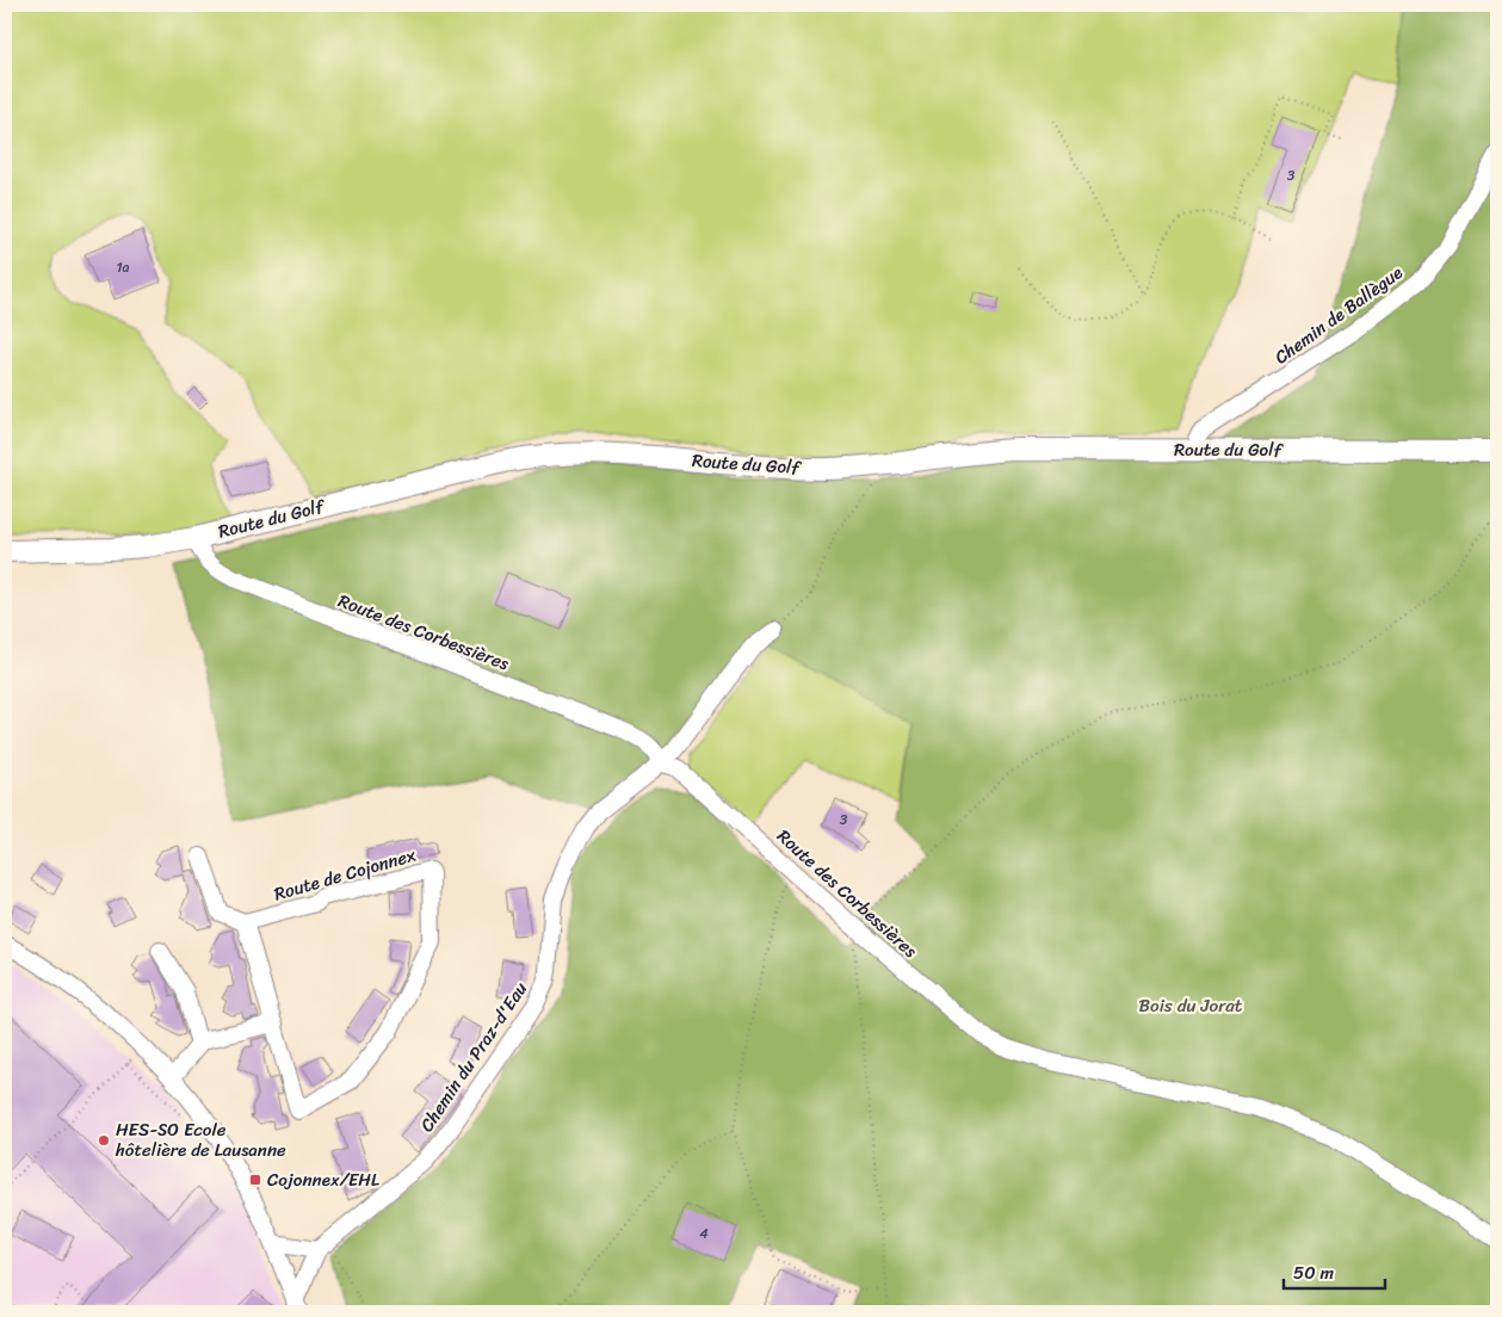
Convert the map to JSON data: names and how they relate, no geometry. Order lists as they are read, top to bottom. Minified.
{"streets":{"main road":["Route du Golf"],"street":["Chemin de Ballègue","Route des Corbessières","Route de Cojonnex","Chemin du Praz-d'Eau"]},"crossings":[["Chemin de Ballègue","Route du Golf"],["Route du Golf","Route des Corbessières"],["Route des Corbessières","Chemin du Praz-d'Eau"]],"parks":["Bois du Jorat"],"places":{"other":["HES-SO Ecole hôtelière de Lausanne"],"transit":["Cojonnex/EHL"]},"house_numbers":["3","1a","3","4"],"scale_bar":"50 m"}
